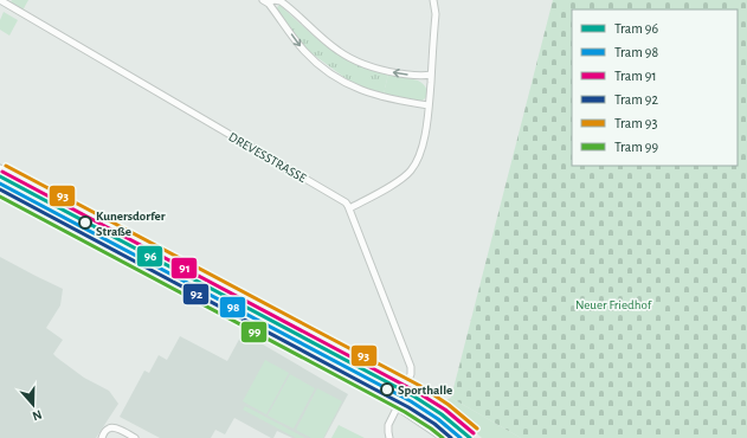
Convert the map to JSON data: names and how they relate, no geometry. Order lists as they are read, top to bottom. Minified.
{"streets":{"street":["DREVESSTRASSE"]},"parks":["Neuer Friedhof"],"places":["Kunersdorfer Straße","Sporthalle"],"lines":["tram line 93","tram line 91","tram line 96","tram line 98","tram line 92","tram line 99"],"legend":["Tram 96","Tram 98","Tram 91","Tram 92","Tram 93","Tram 99"],"north":"bottom"}
